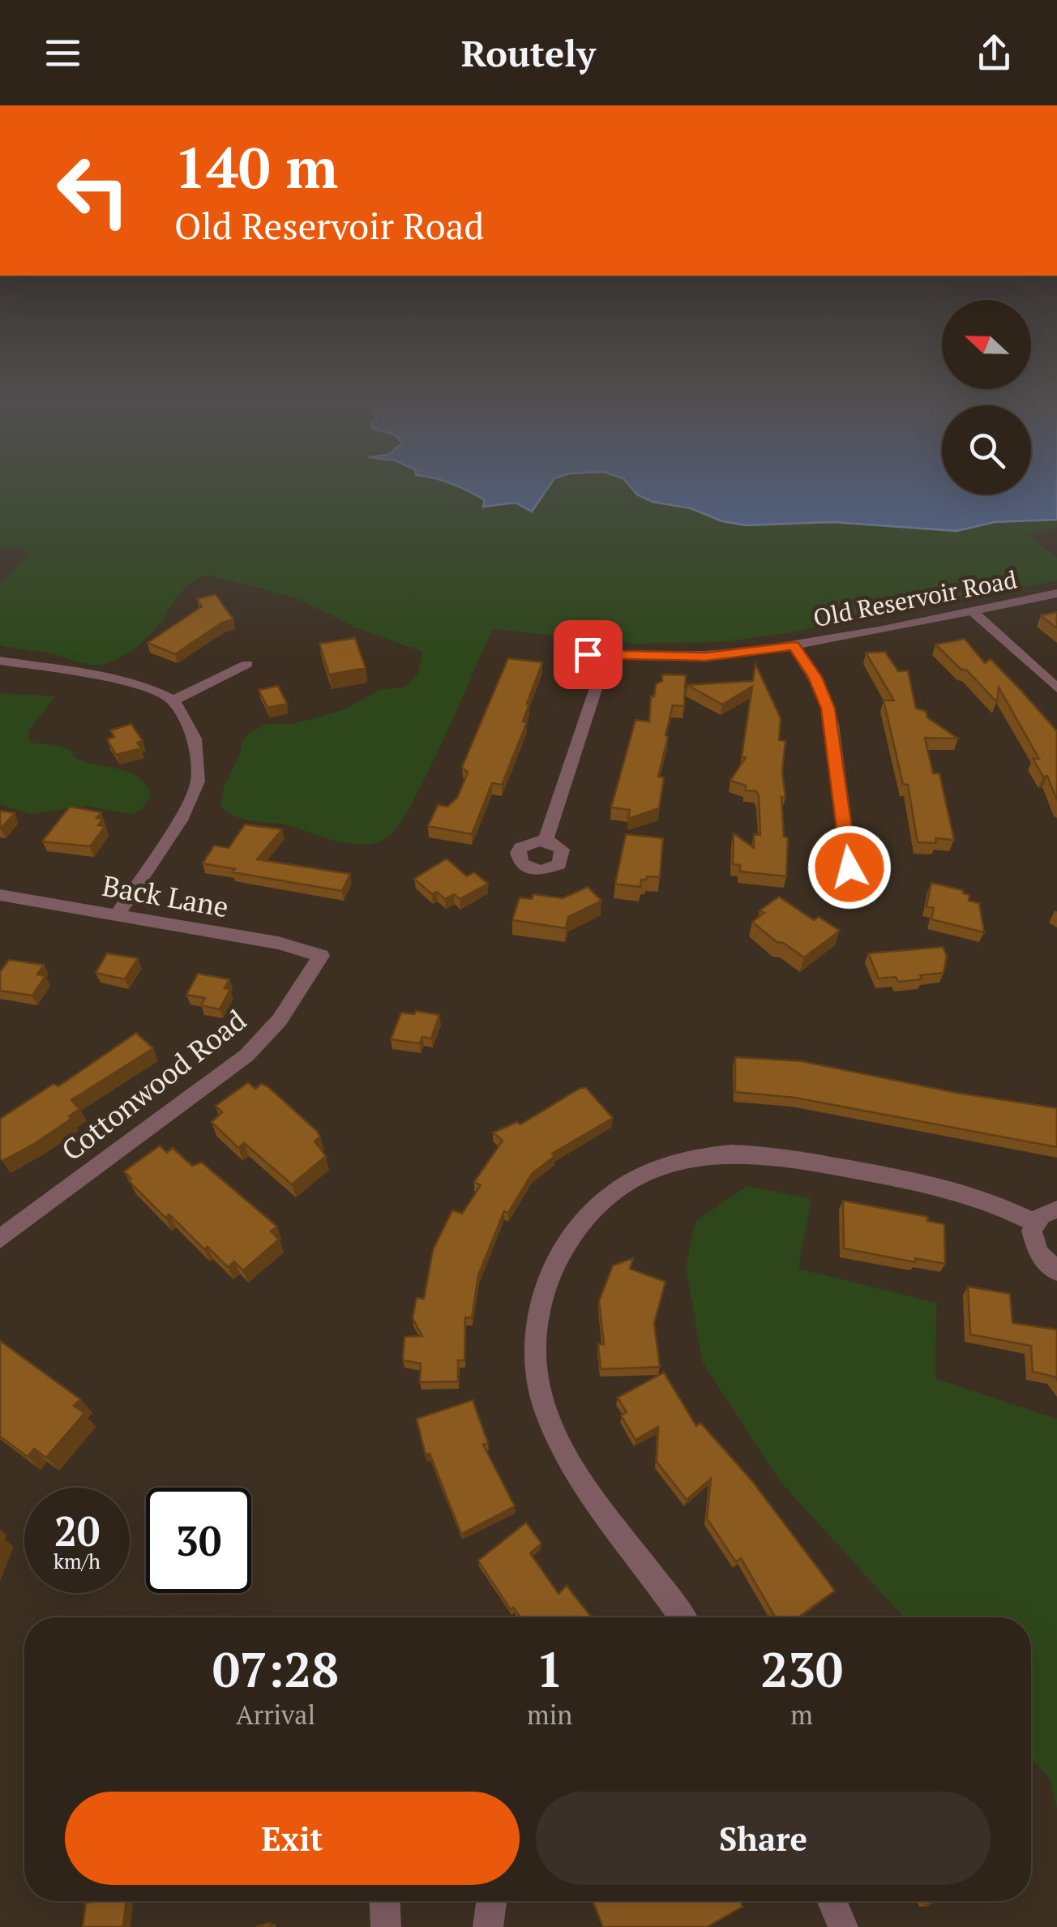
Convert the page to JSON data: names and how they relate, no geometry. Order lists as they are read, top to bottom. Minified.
{"streets":{"street":["Old Reservoir Road","Back Lane","Cottonwood Road"]},"crossings":[["Back Lane","Cottonwood Road"]],"north":"left","page":{"header":"Routely","turn":["140 m","Old Reservoir Road"],"speed":"20 km/h","limit":"30","eta":["07:28","Arrival","1","min","230","m"],"buttons":["Exit","Share"]}}
